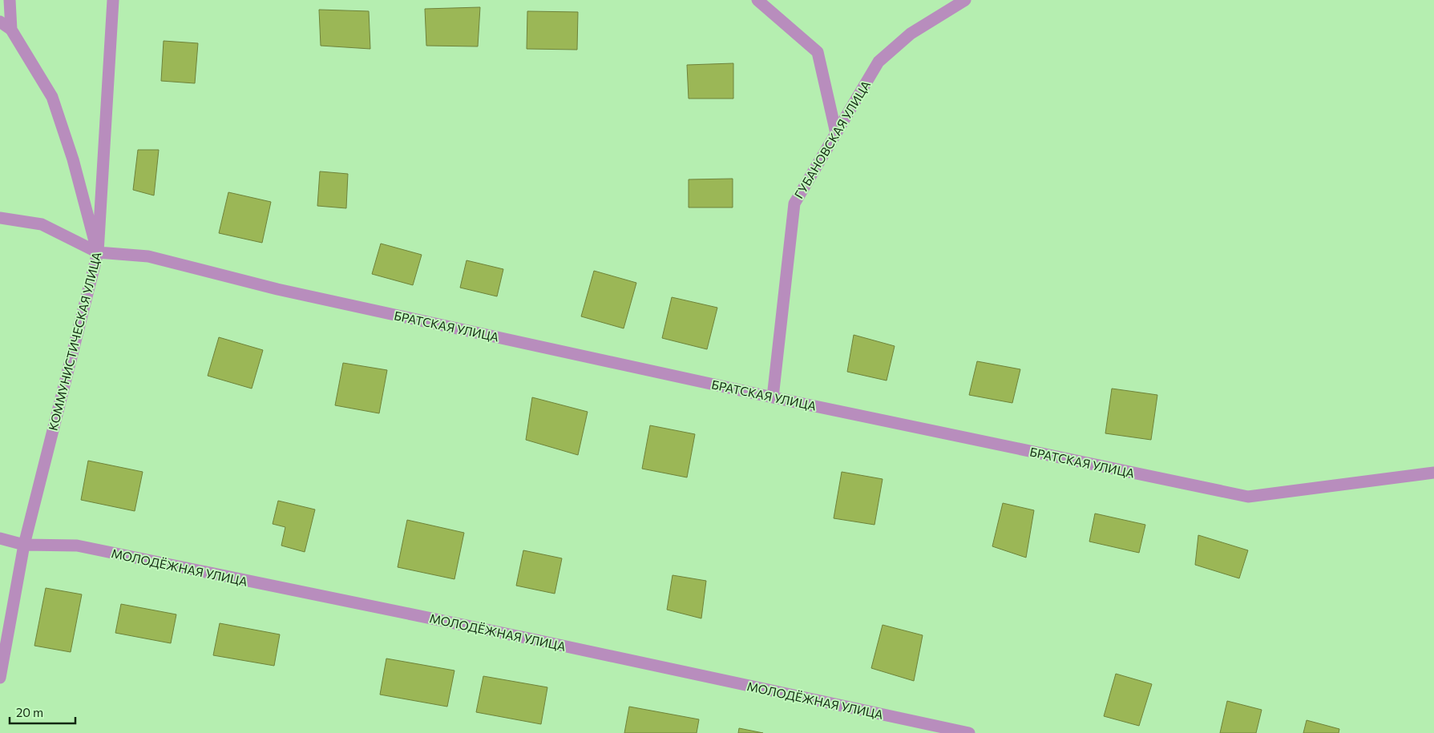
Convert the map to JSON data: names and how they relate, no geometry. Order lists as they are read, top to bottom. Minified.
{"streets":{"street":["ГУБАНОВСКАЯ УЛИЦА","БРАТСКАЯ УЛИЦА","КОММУНИСТИЧЕСКАЯ УЛИЦА","МОЛОДЁЖНАЯ УЛИЦА"]},"crossings":[["ГУБАНОВСКАЯ УЛИЦА","БРАТСКАЯ УЛИЦА"],["БРАТСКАЯ УЛИЦА","КОММУНИСТИЧЕСКАЯ УЛИЦА"],["КОММУНИСТИЧЕСКАЯ УЛИЦА","МОЛОДЁЖНАЯ УЛИЦА"]],"scale_bar":"20 m"}
